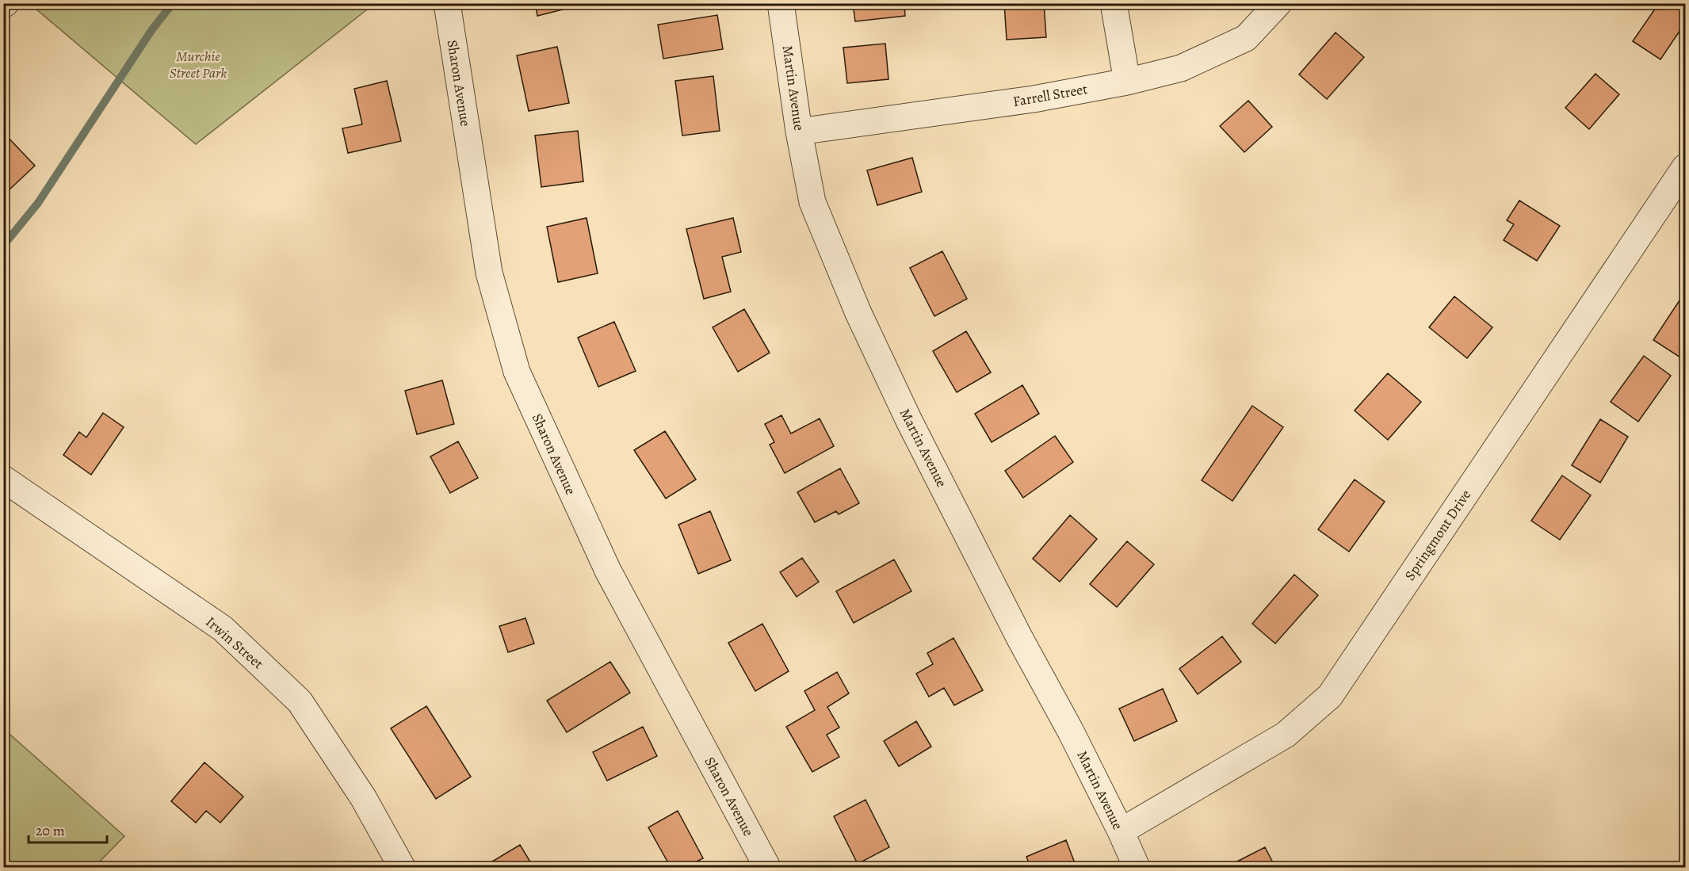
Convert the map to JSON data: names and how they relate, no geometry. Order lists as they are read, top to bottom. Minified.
{"streets":{"street":["Sharon Avenue","Martin Avenue","Farrell Street","Springmont Drive","Irwin Street"]},"crossings":[["Martin Avenue","Farrell Street"],["Martin Avenue","Springmont Drive"]],"parks":["Murchie Street Park"],"scale_bar":"20 m"}
